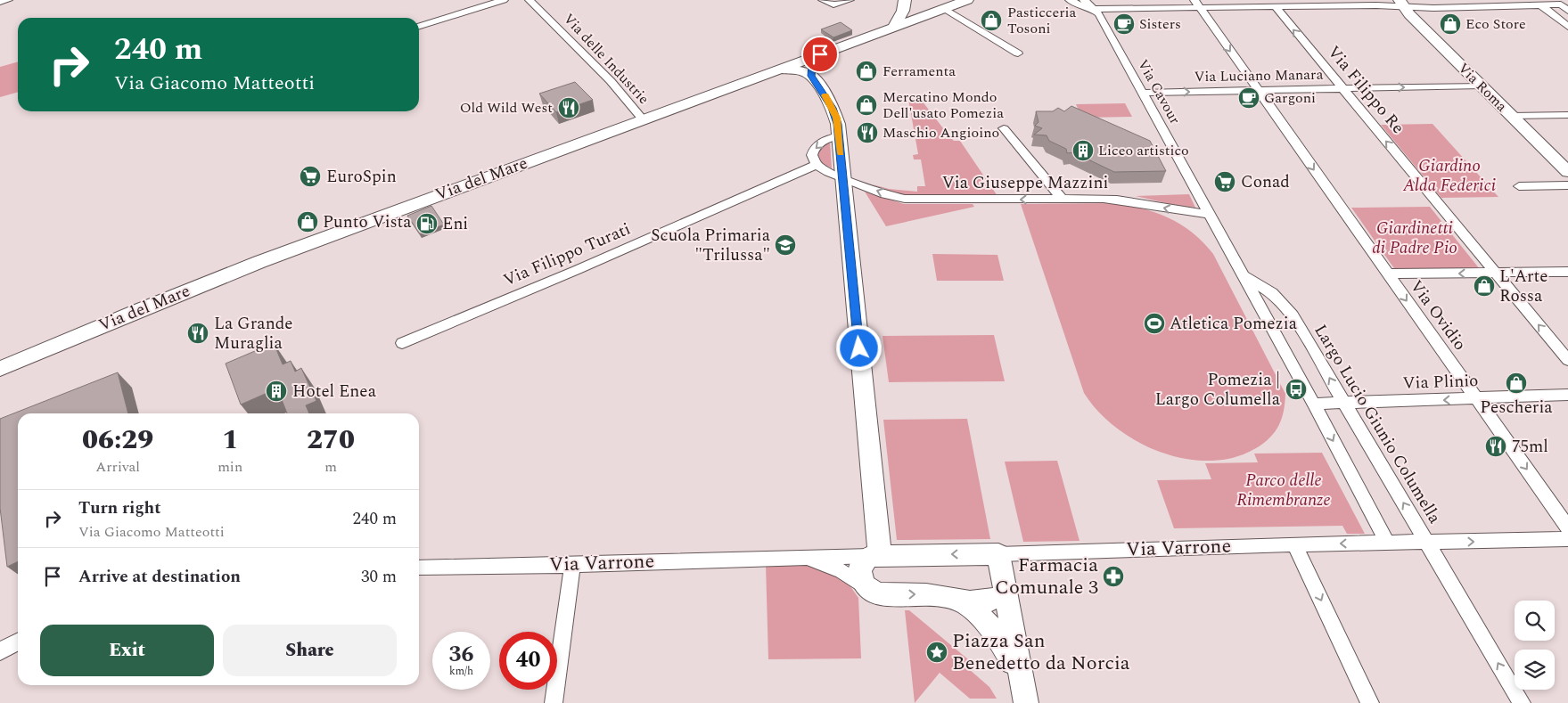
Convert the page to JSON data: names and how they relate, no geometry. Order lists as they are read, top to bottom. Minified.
{"streets":{"street":["Via delle Industrie","Via Luciano Manara","Via Roma","Via Filippo Re","Via Cavour","Via del Mare","Via Giuseppe Mazzini","Via Filippo Turati","Via Ovidio","Via Plinio","Largo Lucio Giunio Columella","Via Varrone"]},"crossings":[["Via delle Industrie","Via del Mare"],["Via Luciano Manara","Via Roma"],["Via Luciano Manara","Via Filippo Re"],["Via Luciano Manara","Via Cavour"],["Via Luciano Manara","Via Ovidio"],["Via Cavour","Via Giuseppe Mazzini"],["Via Cavour","Largo Lucio Giunio Columella"],["Via Ovidio","Via Plinio"],["Via Plinio","Largo Lucio Giunio Columella"],["Largo Lucio Giunio Columella","Via Varrone"]],"one_way":["Via Filippo Re","Via Giuseppe Mazzini","Via Ovidio","Via Plinio"],"parks":["Giardino Alda Federici","Giardinetti di Padre Pio","Parco delle Rimembranze"],"places":{"shop":["Pasticceria Tosoni","Eco Store","Ferramenta","Mercatino Mondo Dell'usato Pomezia","Punto Vista","L'Arte Rossa","Pescheria"],"cafe":["Sisters","Gargoni"],"restaurant":["Old Wild West","Maschio Angioino","La Grande Muraglia","75ml"],"building":["Liceo artistico","Hotel Enea"],"supermarket":["EuroSpin","Conad"],"fuel station":["Eni"],"school or university":["Scuola Primaria \"Trilussa\""],"sports":["Atletica Pomezia"],"bus stop":["Pomezia | Largo Columella"],"pharmacy":["Farmacia Comunale 3"],"place":["Piazza San Benedetto da Norcia"]},"page":{"turn":["240 m","Via Giacomo Matteotti"],"eta":["06:29","Arrival","1","min","270","m"],"list":[{"name":"Turn right","note":"Via Giacomo Matteotti","value":"240 m"},{"name":"Arrive at destination","value":"30 m"}],"buttons":["Exit","Share"],"speed":"36 km/h","limit":"40"}}
